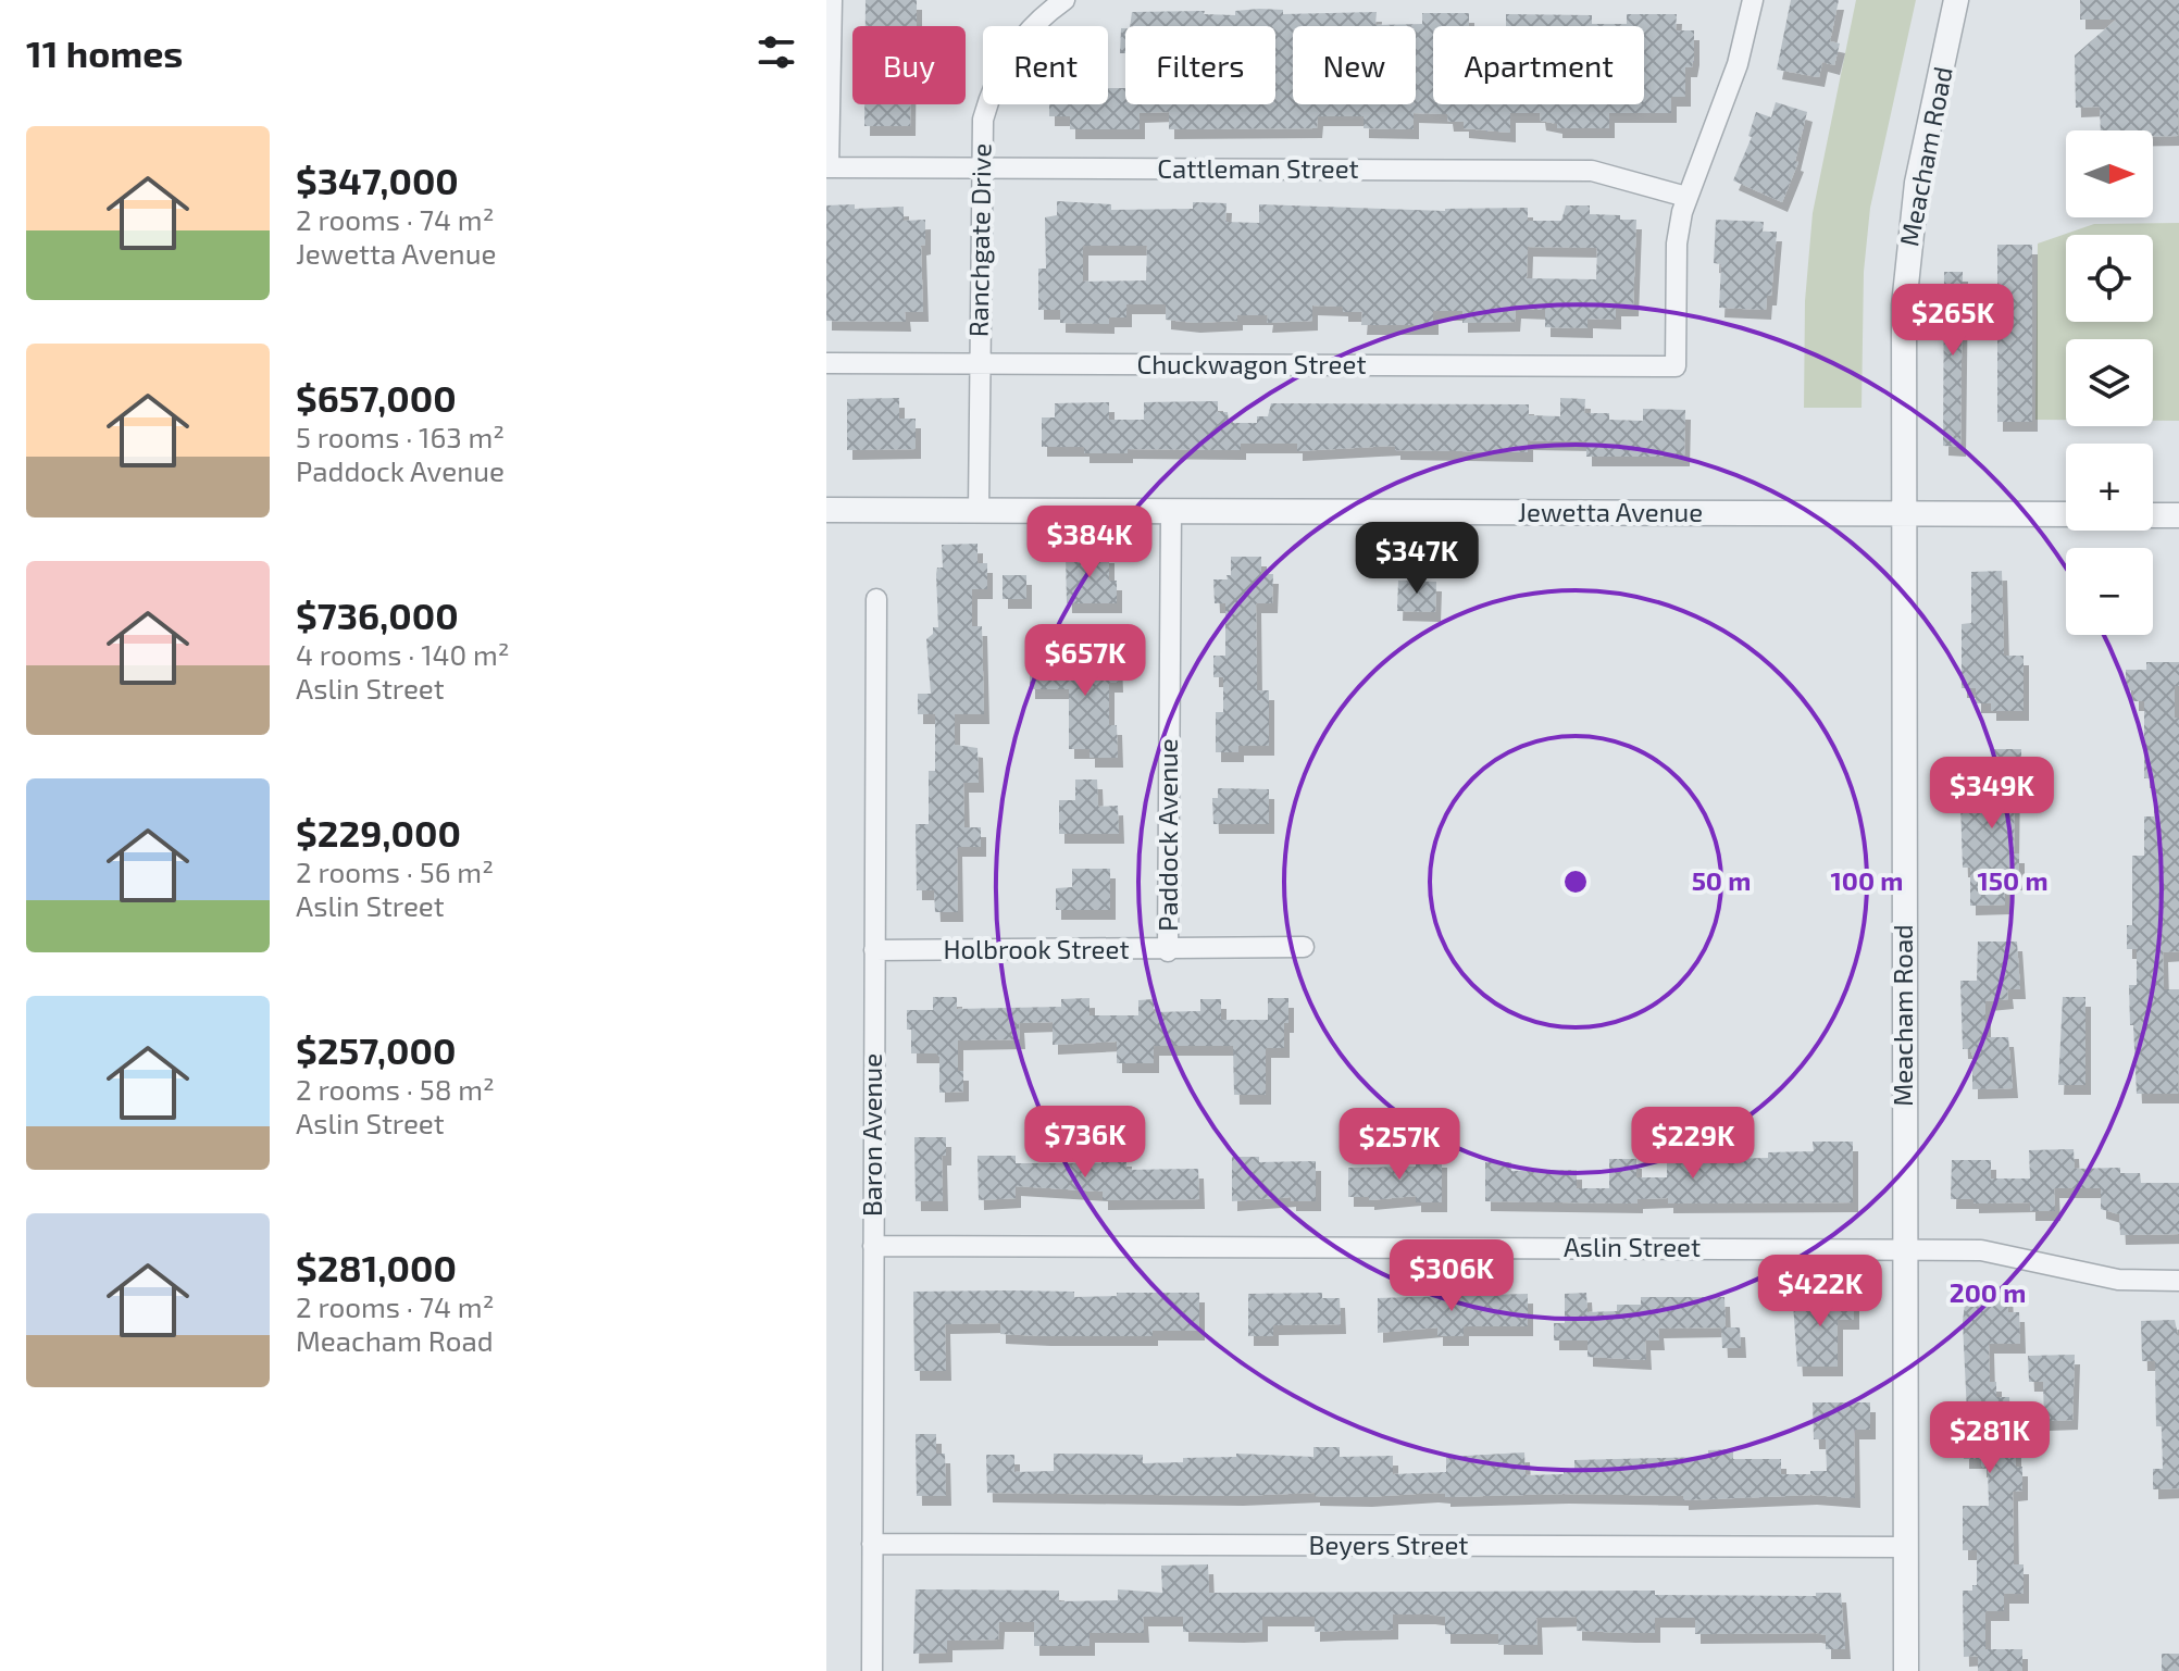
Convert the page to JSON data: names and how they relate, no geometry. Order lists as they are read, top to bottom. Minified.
{"streets":{"street":["Meacham Road","Cattleman Street","Ranchgate Drive","Chuckwagon Street","Jewetta Avenue","Paddock Avenue","Holbrook Street","Baron Avenue","Aslin Street","Beyers Street"]},"crossings":[["Meacham Road","Jewetta Avenue"],["Meacham Road","Aslin Street"],["Meacham Road","Beyers Street"],["Cattleman Street","Ranchgate Drive"],["Cattleman Street","Chuckwagon Street"],["Ranchgate Drive","Chuckwagon Street"],["Ranchgate Drive","Jewetta Avenue"],["Jewetta Avenue","Paddock Avenue"],["Paddock Avenue","Holbrook Street"],["Holbrook Street","Baron Avenue"],["Baron Avenue","Aslin Street"],["Baron Avenue","Beyers Street"]],"north":"right","page":{"heading":"11 homes","chip":["Buy","Rent","Filters","New","Apartment"],"list":[{"name":"$347,000","note":"2 rooms · 74 m² · Jewetta Avenue"},{"name":"$657,000","note":"5 rooms · 163 m² · Paddock Avenue"},{"name":"$736,000","note":"4 rooms · 140 m² · Aslin Street"},{"name":"$229,000","note":"2 rooms · 56 m² · Aslin Street"},{"name":"$257,000","note":"2 rooms · 58 m² · Aslin Street"},{"name":"$281,000","note":"2 rooms · 74 m² · Meacham Road"}],"map_buttons":["+","−"],"price":["$265K","$384K","$347K","$657K","$349K","$736K","$229K","$257K","$306K","$422K","$281K"]},"rings":["50 m","100 m","150 m","200 m"]}
